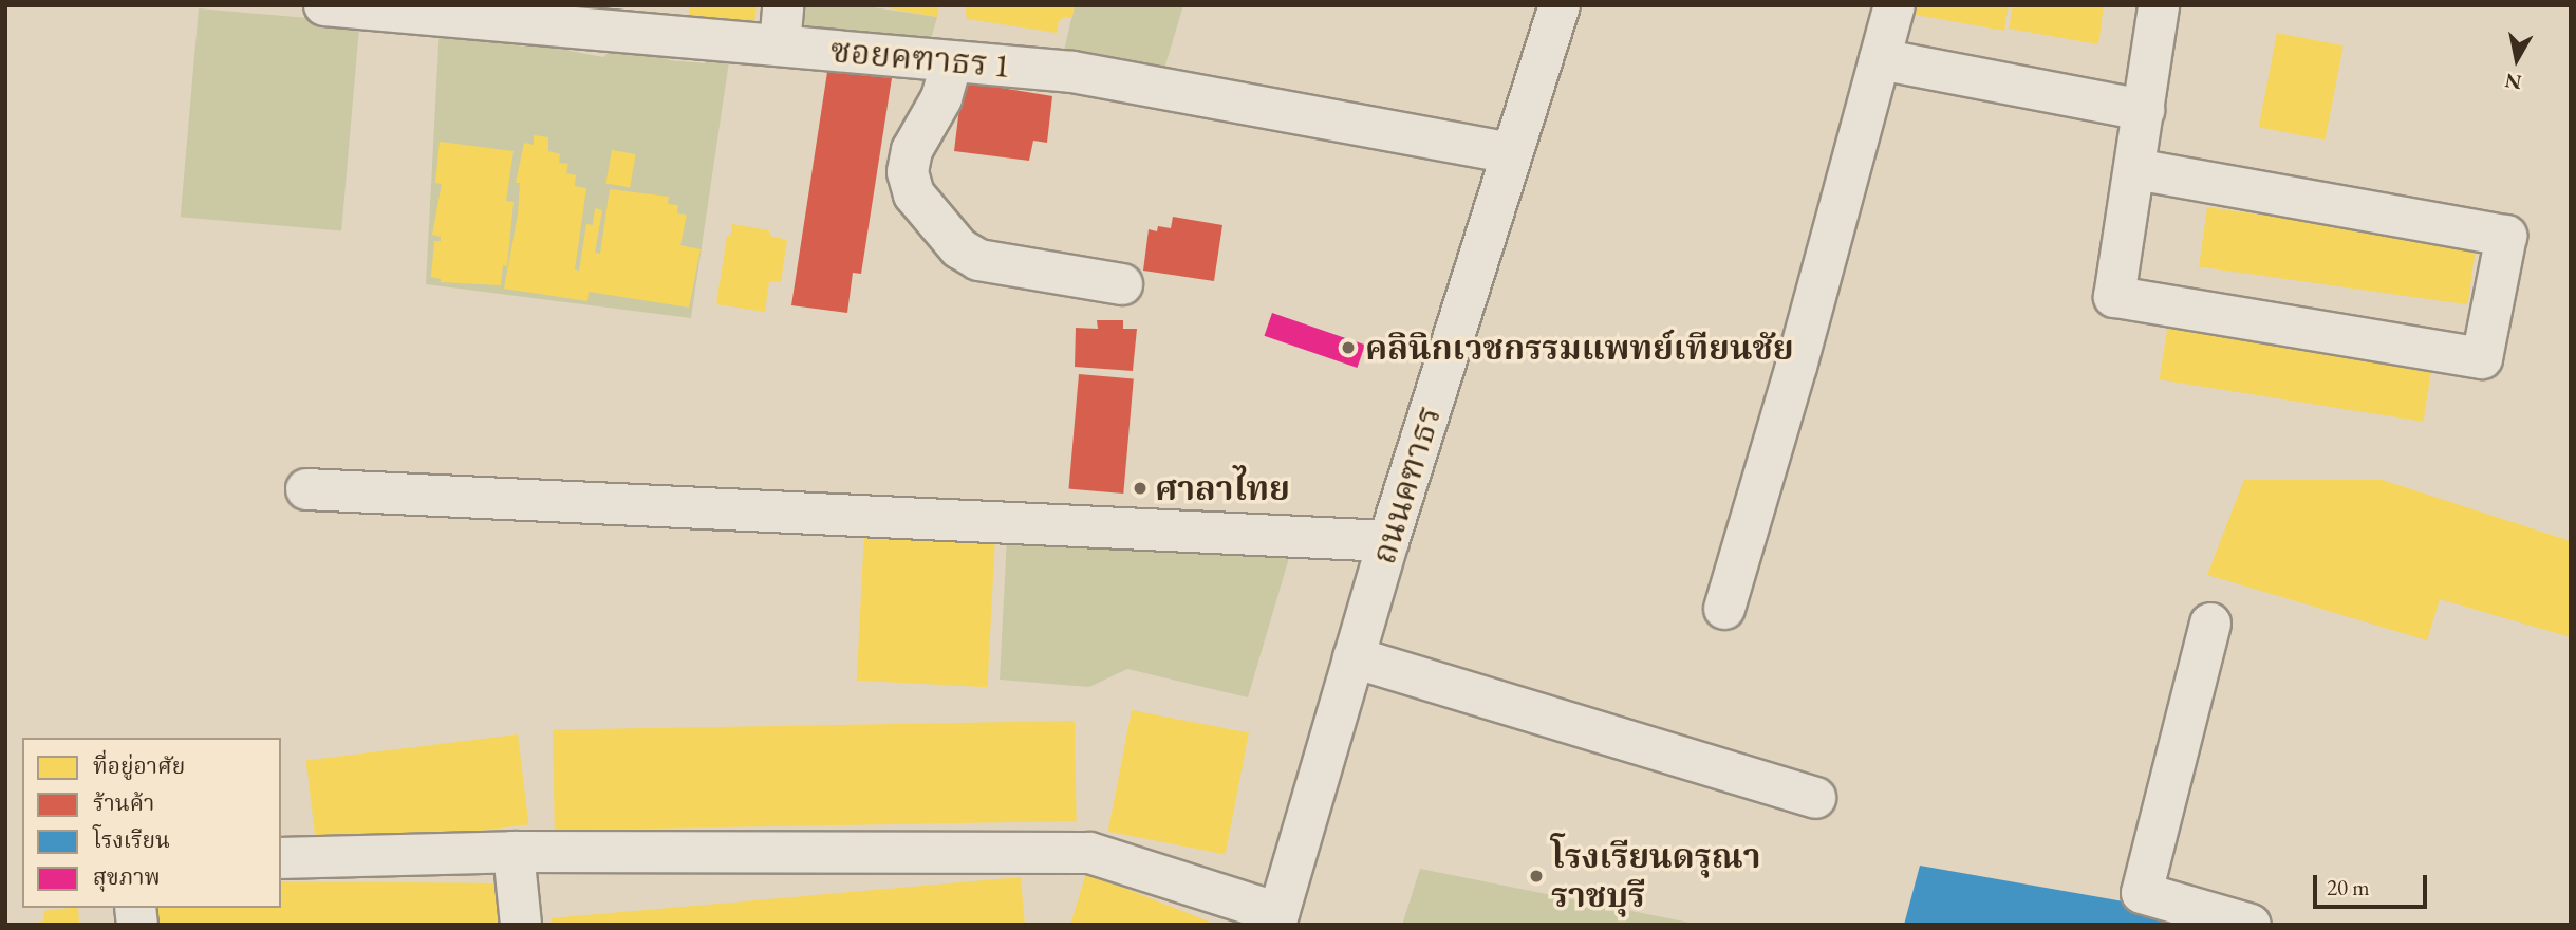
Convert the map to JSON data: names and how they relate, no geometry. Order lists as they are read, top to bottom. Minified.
{"streets":{"street":["ซอยคฑาธร 1","ถนนคฑาธร"]},"crossings":[["ซอยคฑาธร 1","ถนนคฑาธร"]],"places":["คลินิกเวชกรรมแพทย์เทียนชัย","ศาลาไทย","โรงเรียนดรุณา ราชบุรี"],"legend":["ที่อยู่อาศัย","ร้านค้า","โรงเรียน","สุขภาพ"],"scale_bar":"20 m","north":"bottom"}
